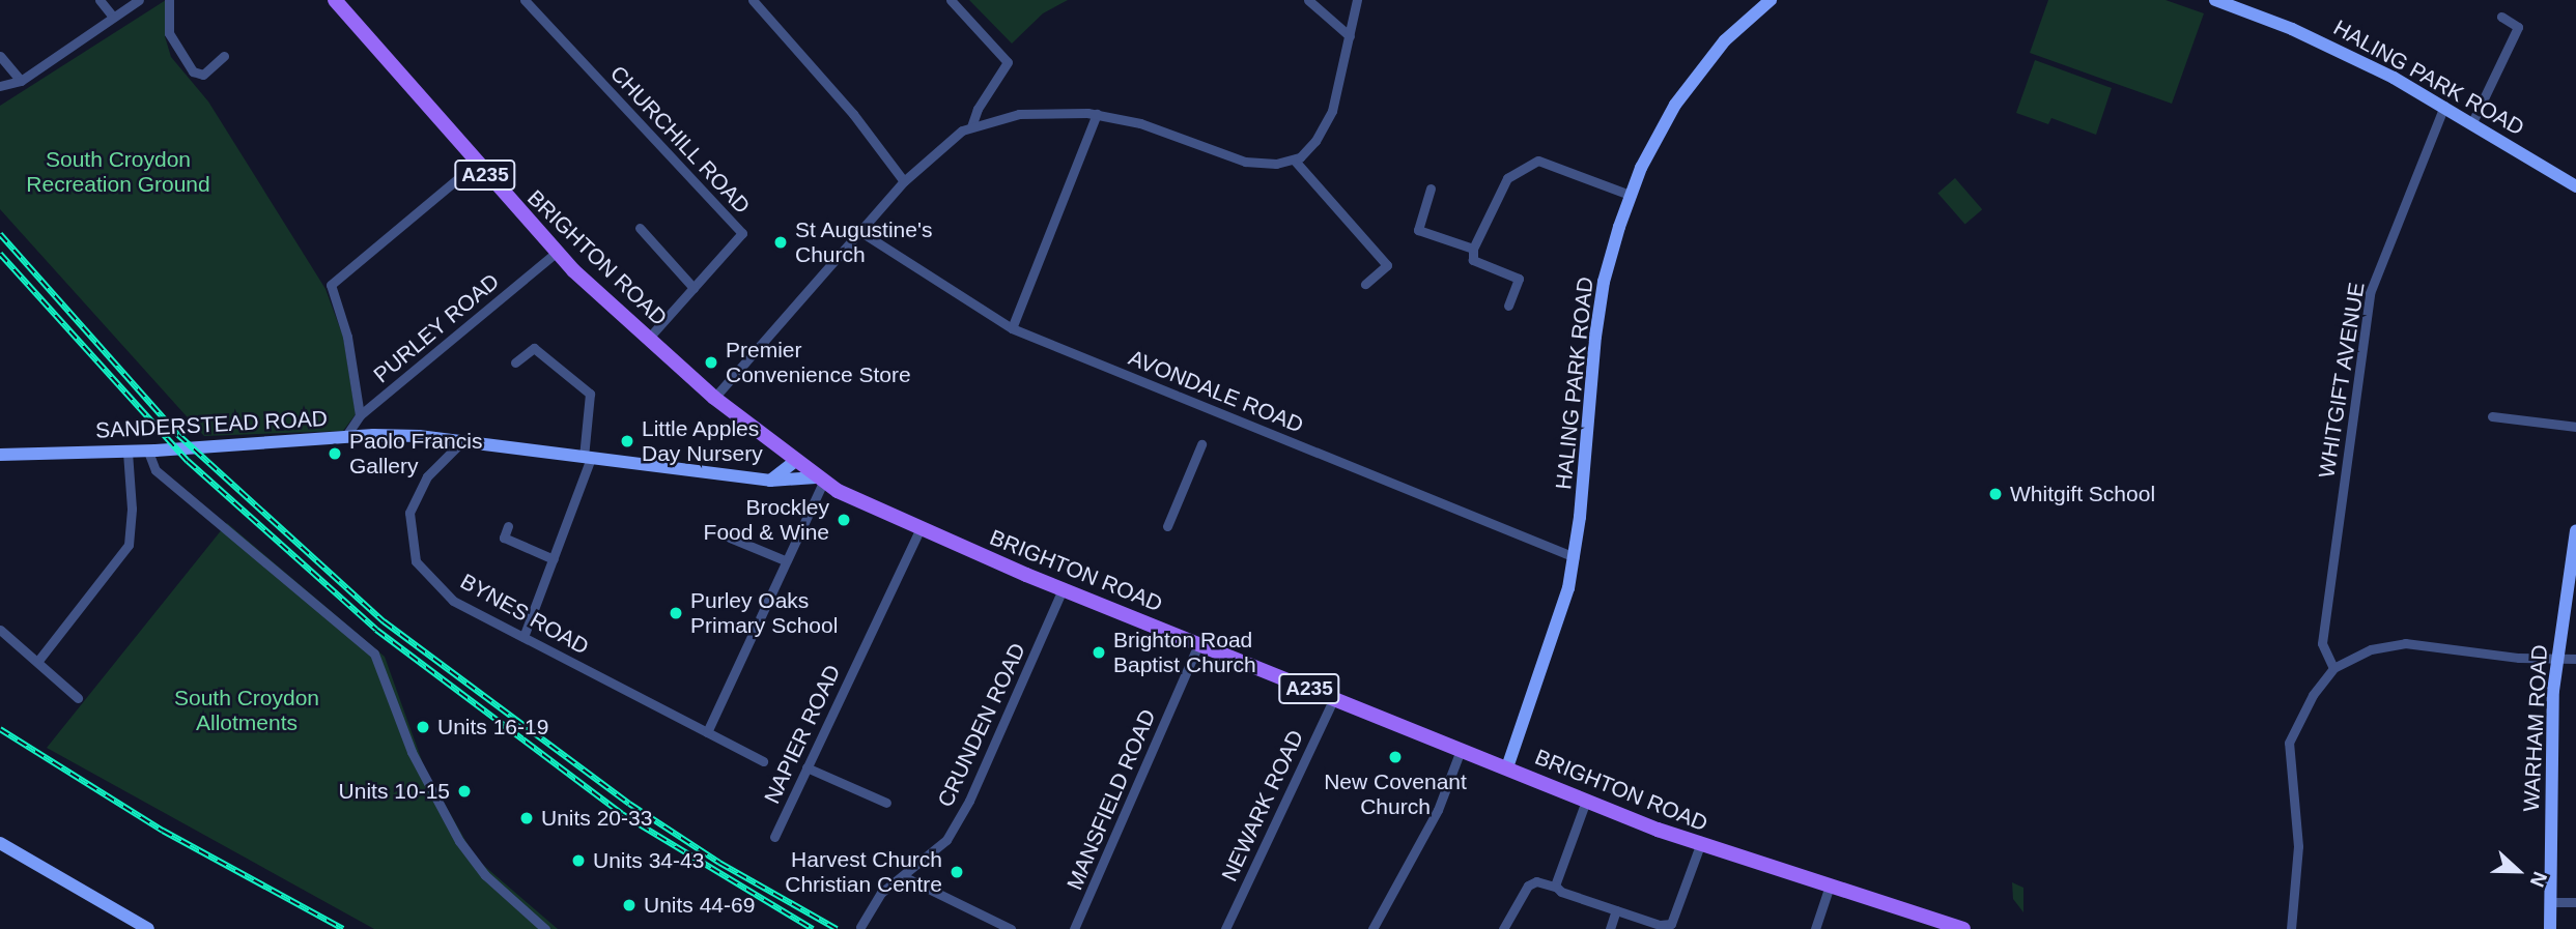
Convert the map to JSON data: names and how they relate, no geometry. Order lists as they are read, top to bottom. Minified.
{"streets":{"main road":["A235","BRIGHTON ROAD"],"street":["HALING PARK ROAD","CHURCHILL ROAD","PURLEY ROAD","WHITGIFT AVENUE","AVONDALE ROAD","SANDERSTEAD ROAD","BYNES ROAD","CRUNDEN ROAD","WARHAM ROAD","NAPIER ROAD","MANSFIELD ROAD","NEWARK ROAD"]},"crossings":[["HALING PARK ROAD","BRIGHTON ROAD"],["HALING PARK ROAD","WHITGIFT AVENUE"],["HALING PARK ROAD","AVONDALE ROAD"],["CHURCHILL ROAD","BRIGHTON ROAD"],["BRIGHTON ROAD","PURLEY ROAD"],["BRIGHTON ROAD","SANDERSTEAD ROAD"],["BRIGHTON ROAD","CRUNDEN ROAD"],["BRIGHTON ROAD","NAPIER ROAD"],["BRIGHTON ROAD","MANSFIELD ROAD"],["BRIGHTON ROAD","NEWARK ROAD"],["PURLEY ROAD","SANDERSTEAD ROAD"],["SANDERSTEAD ROAD","BYNES ROAD"]],"parks":["South Croydon Recreation Ground","South Croydon Allotments"],"places":["St Augustine's Church","Premier Convenience Store","Little Apples Day Nursery","Paolo Francis Gallery","Whitgift School","Brockley Food & Wine","Purley Oaks Primary School","Brighton Road Baptist Church","Units 16-19","New Covenant Church","Units 10-15","Units 20-33","Units 34-43","Harvest Church Christian Centre","Units 44-69"],"north":"right"}
